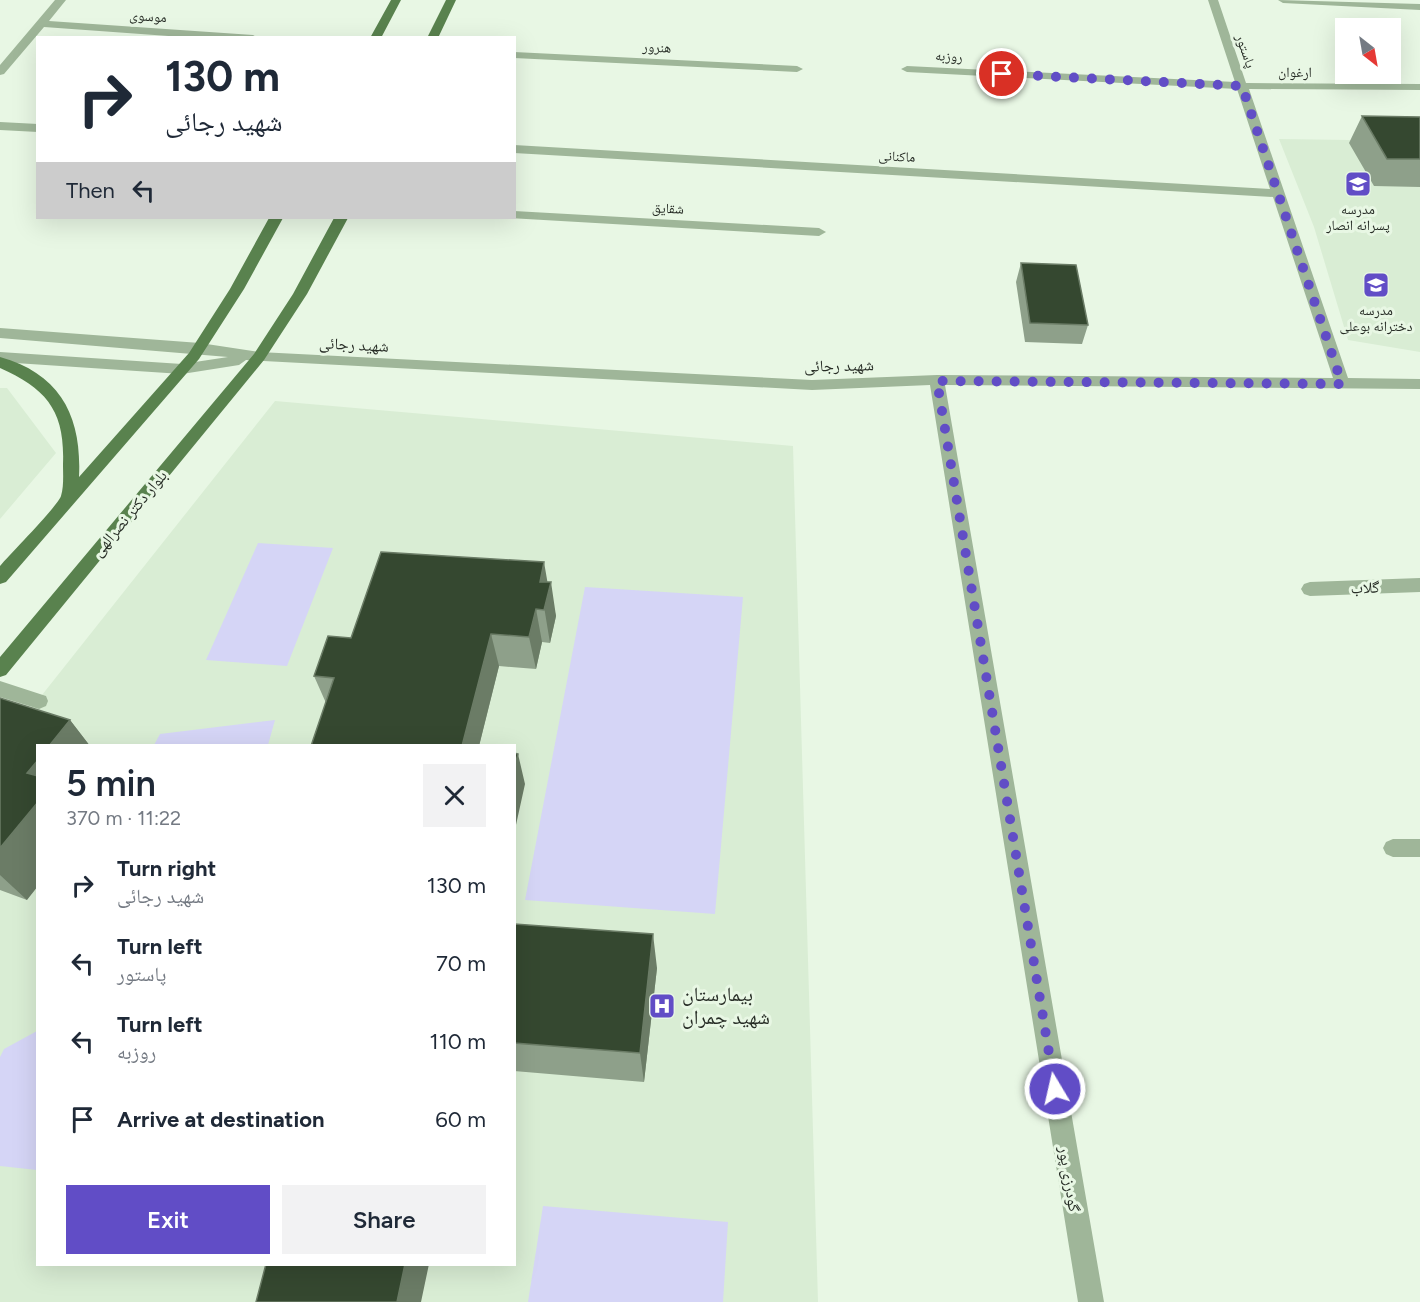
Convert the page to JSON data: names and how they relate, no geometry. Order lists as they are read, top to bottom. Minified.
{"streets":{"main road":["بلوار دکتر نصرالهی"],"street":["موسوی","هنرور","پاستور","روزبه","ارغوان","ماکنانی","شقایق","شهید رجائی","گلاب","گودرزی پور"]},"crossings":[["پاستور","روزبه"],["پاستور","ارغوان"],["پاستور","ماکنانی"],["پاستور","شهید رجائی"],["روزبه","ارغوان"],["شهید رجائی","بلوار دکتر نصرالهی"],["شهید رجائی","گودرزی پور"]],"places":{"school or university":["مدرسه پسرانه انصار","مدرسه دخترانه بوعلی"],"hospital":["بیمارستان شهید چمران"]},"north":"bottom right","page":{"turn":["130 m","شهید رجائی"],"then":"Then","heading":["5 min","370 m · 11:22"],"list":[{"name":"Turn right","note":"شهید رجائی","value":"130 m"},{"name":"Turn left","note":"پاستور","value":"70 m"},{"name":"Turn left","note":"روزبه","value":"110 m"},{"name":"Arrive at destination","value":"60 m"}],"buttons":["Exit","Share"]}}
